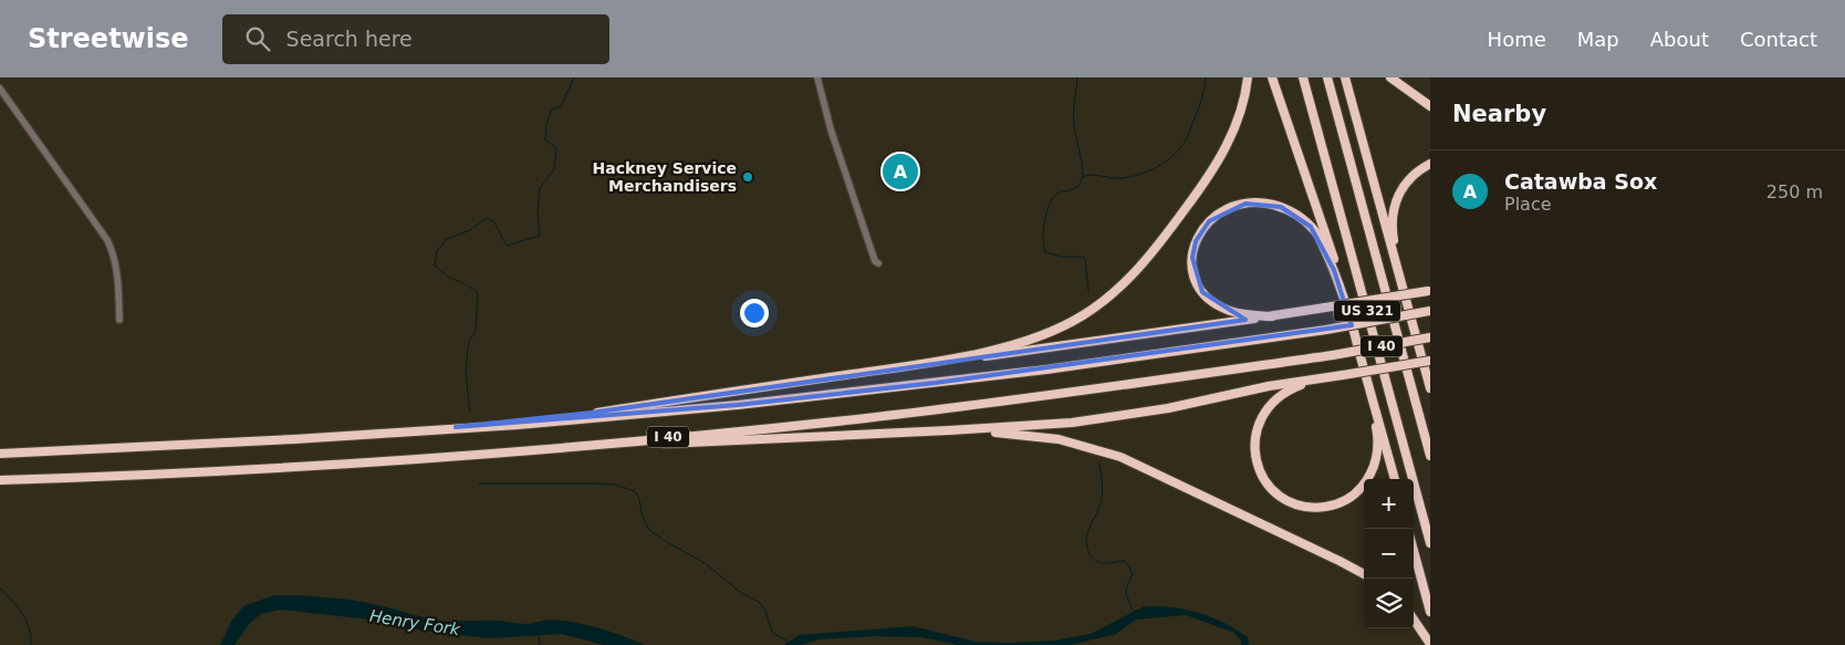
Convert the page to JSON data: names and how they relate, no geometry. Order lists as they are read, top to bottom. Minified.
{"streets":{"highway":["US 321","I 40"]},"water":["Henry Fork"],"places":["Hackney Service Merchandisers"],"page":{"header":"Streetwise","search":"Search here","nav":["Home","Map","About","Contact"],"heading":"Nearby","list":[{"mark":"A","name":"Catawba Sox","note":"Place","value":"250 m"}],"pins":"A","map_buttons":["+","−"]}}
